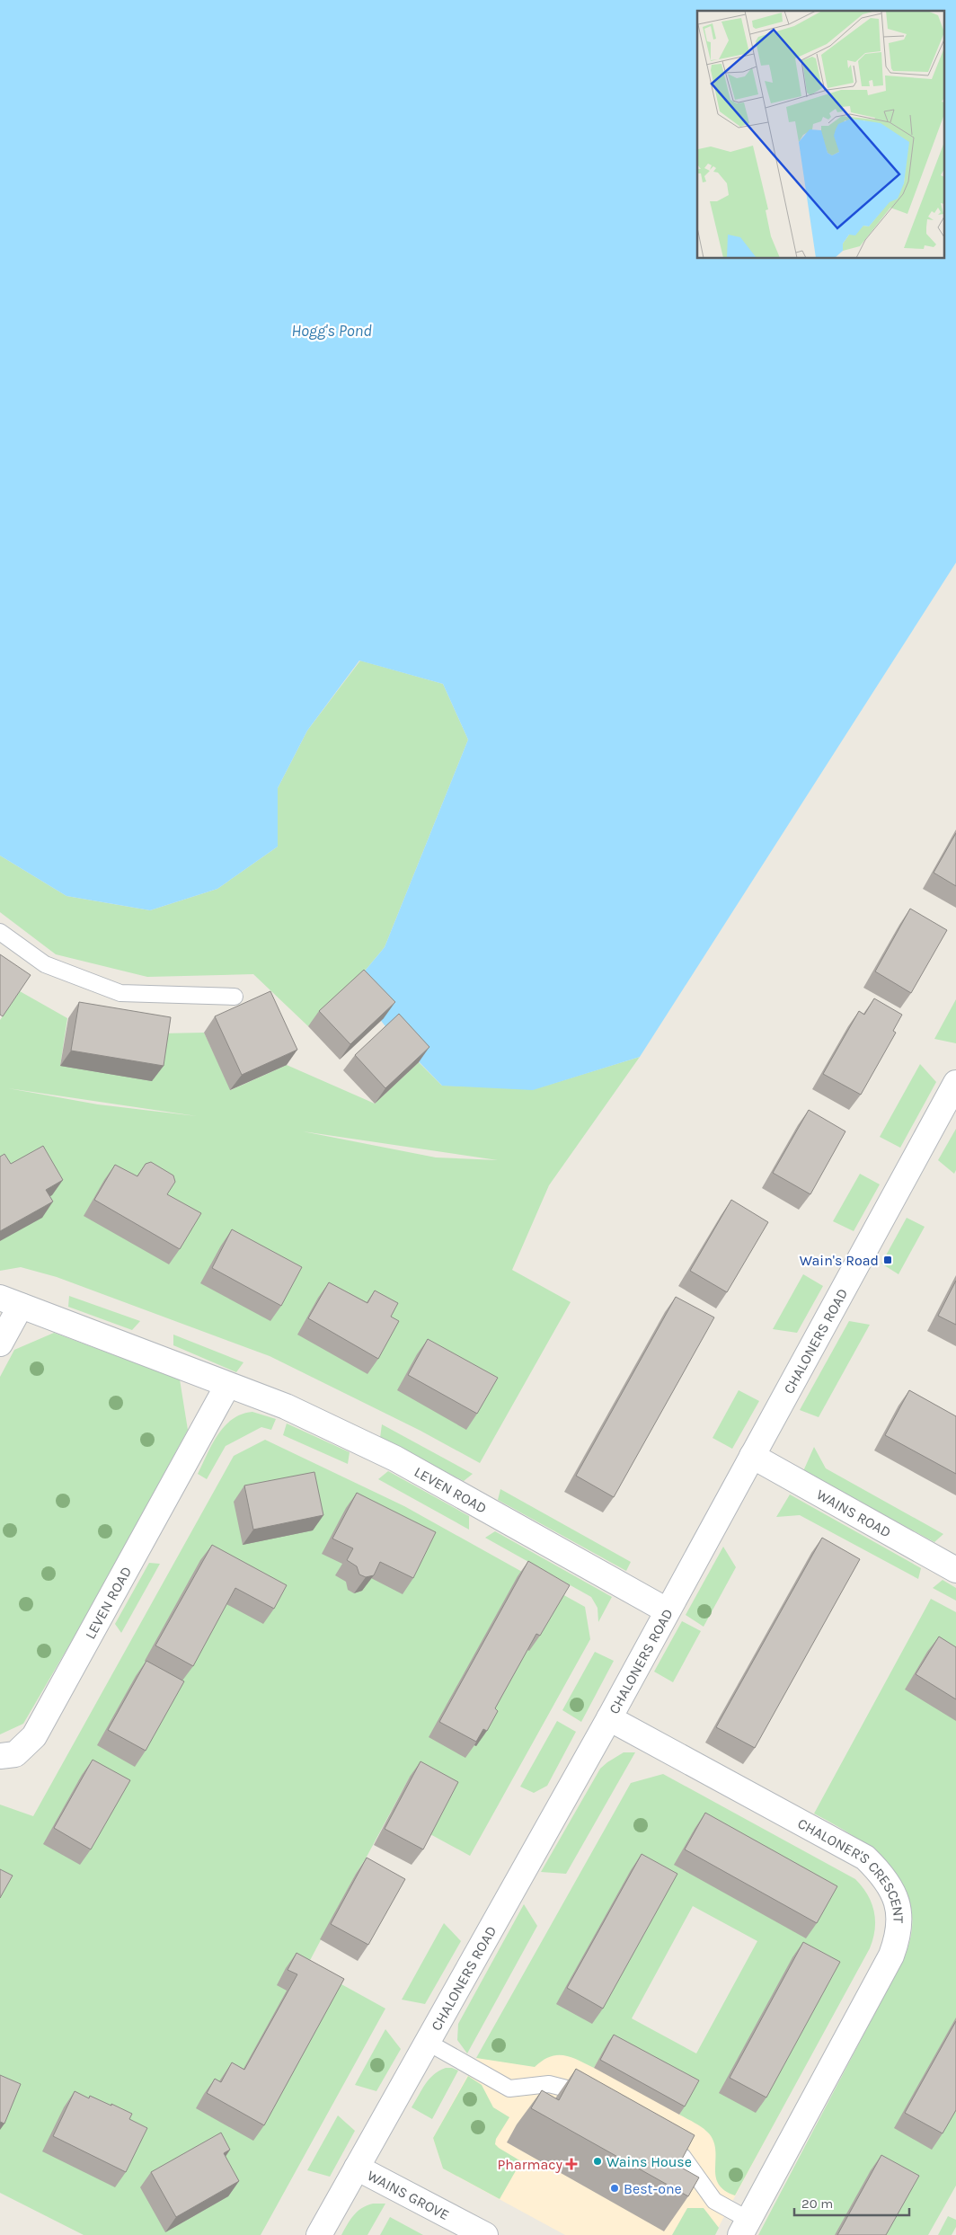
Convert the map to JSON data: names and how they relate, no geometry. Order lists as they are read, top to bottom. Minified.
{"streets":{"street":["CHALONERS ROAD","LEVEN ROAD","WAINS ROAD","CHALONER'S CRESCENT","WAINS GROVE"]},"crossings":[["CHALONERS ROAD","LEVEN ROAD"],["CHALONERS ROAD","WAINS ROAD"],["CHALONERS ROAD","CHALONER'S CRESCENT"],["CHALONERS ROAD","WAINS GROVE"]],"water":["Hogg's Pond"],"places":{"transit":["Wain's Road"],"other":["Wains House","Best-one"],"health":["Pharmacy"]},"scale_bar":"20 m"}
